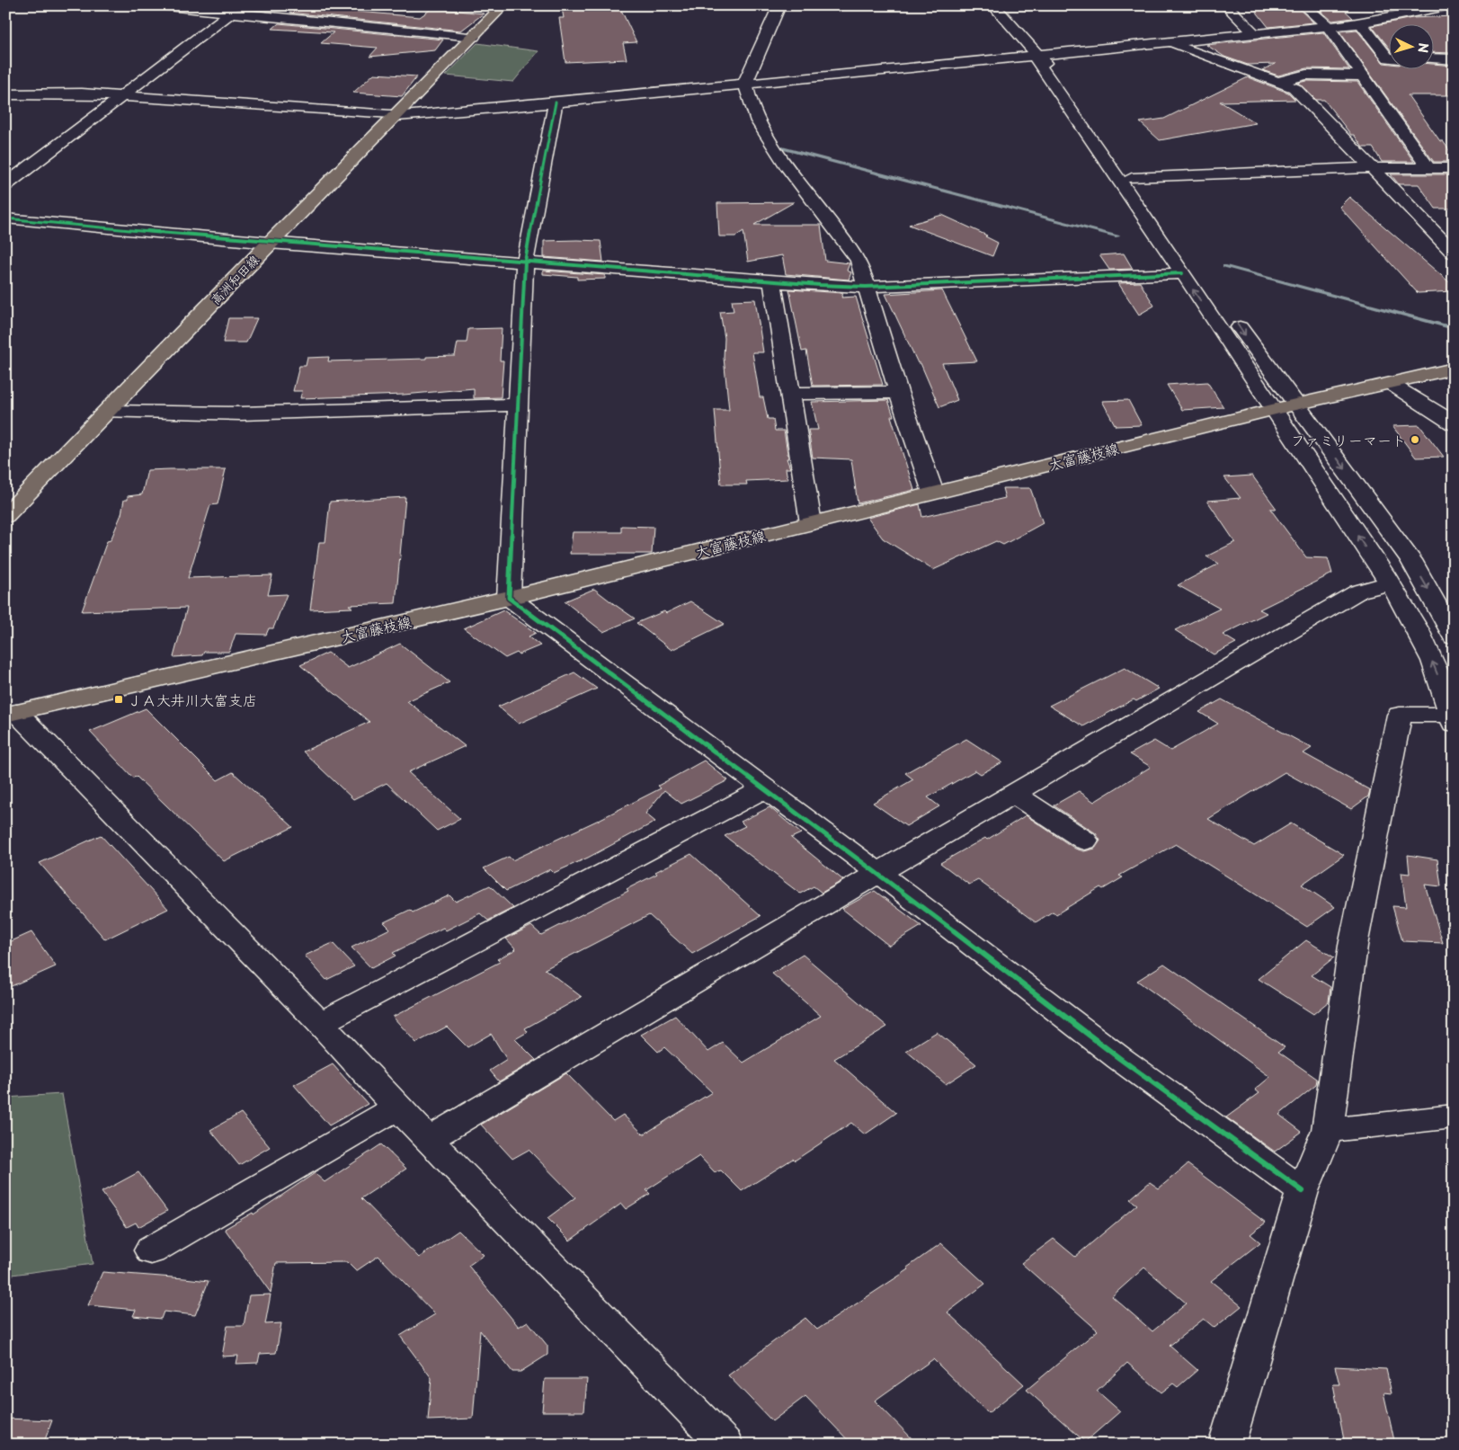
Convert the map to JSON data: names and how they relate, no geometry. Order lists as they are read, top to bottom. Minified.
{"streets":{"main road":["高洲和田線","大富藤枝線"]},"places":{"other":["ファミリーマート"],"transit":["ＪＡ大井川大富支店"]},"north":"right"}
